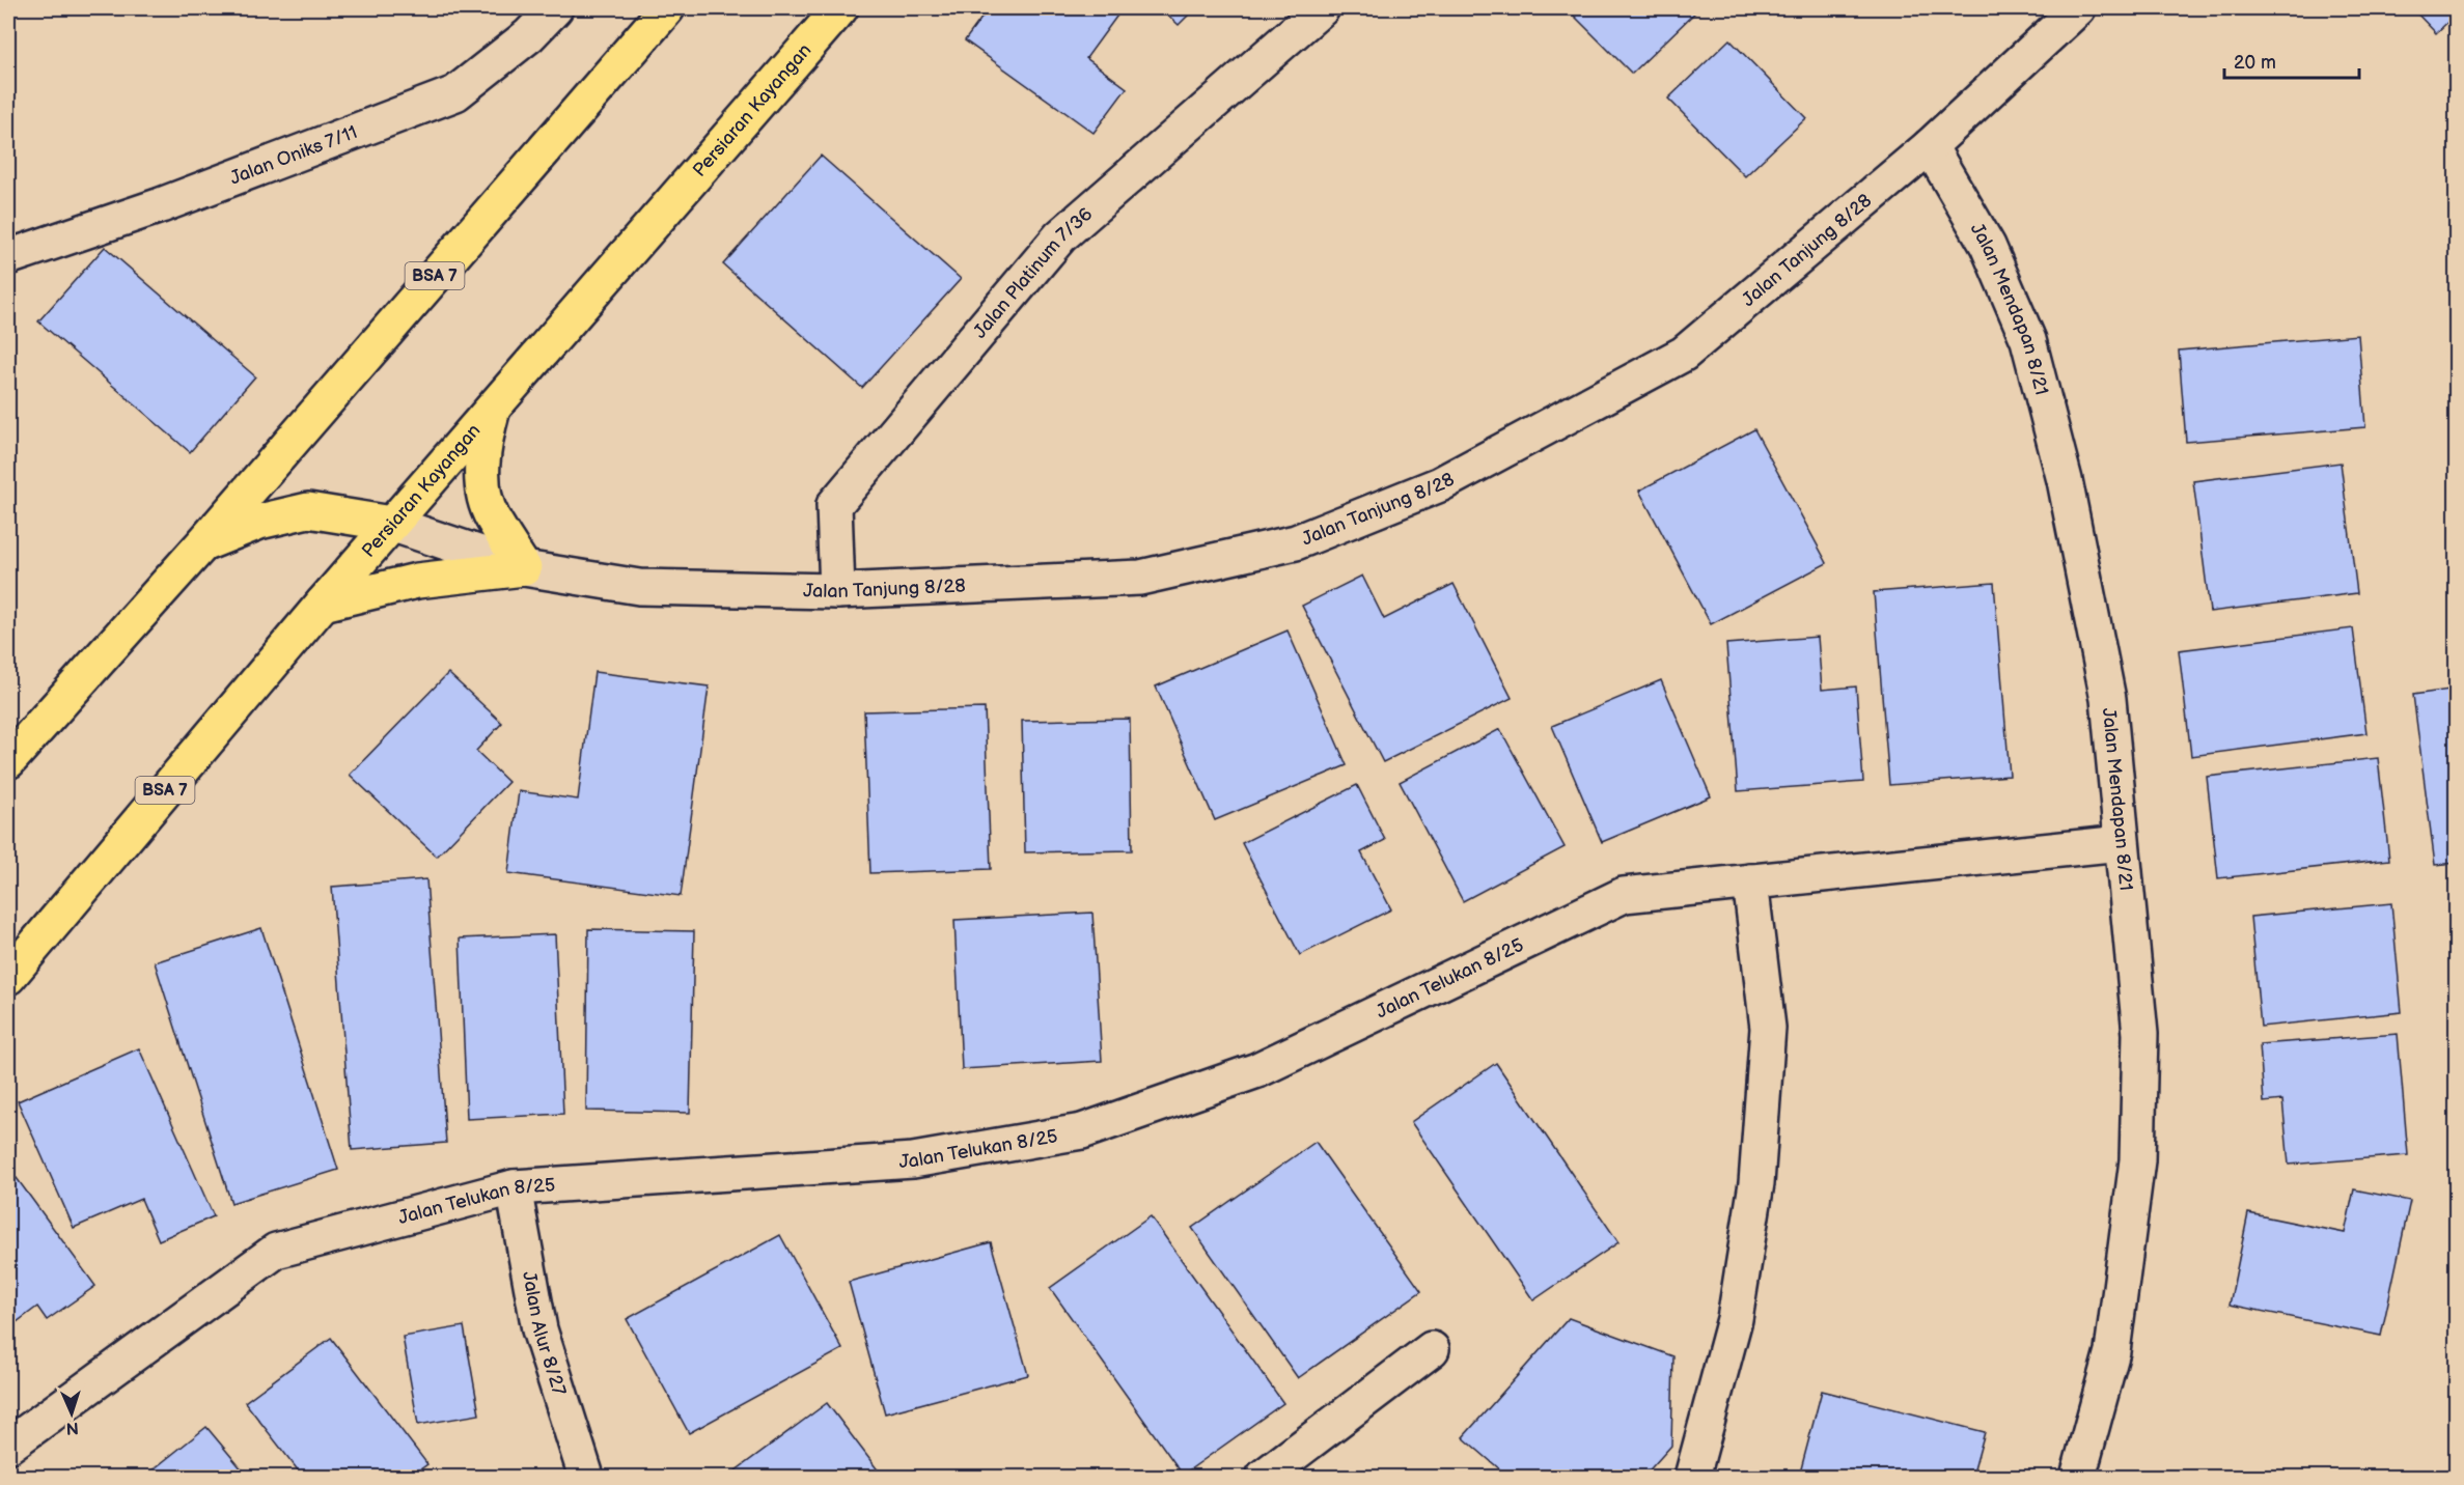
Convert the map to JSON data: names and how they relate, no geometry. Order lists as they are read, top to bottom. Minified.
{"streets":{"main road":["Persiaran Kayangan","BSA 7"],"street":["Jalan Oniks 7/11","Jalan Tanjung 8/28","Jalan Platinum 7/36","Jalan Mendapan 8/21","Jalan Telukan 8/25","Jalan Alur 8/27"]},"crossings":[["Persiaran Kayangan","Jalan Tanjung 8/28"],["Jalan Tanjung 8/28","Jalan Platinum 7/36"],["Jalan Tanjung 8/28","Jalan Mendapan 8/21"],["Jalan Mendapan 8/21","Jalan Telukan 8/25"],["Jalan Telukan 8/25","Jalan Alur 8/27"]],"scale_bar":"20 m","north":"bottom"}
